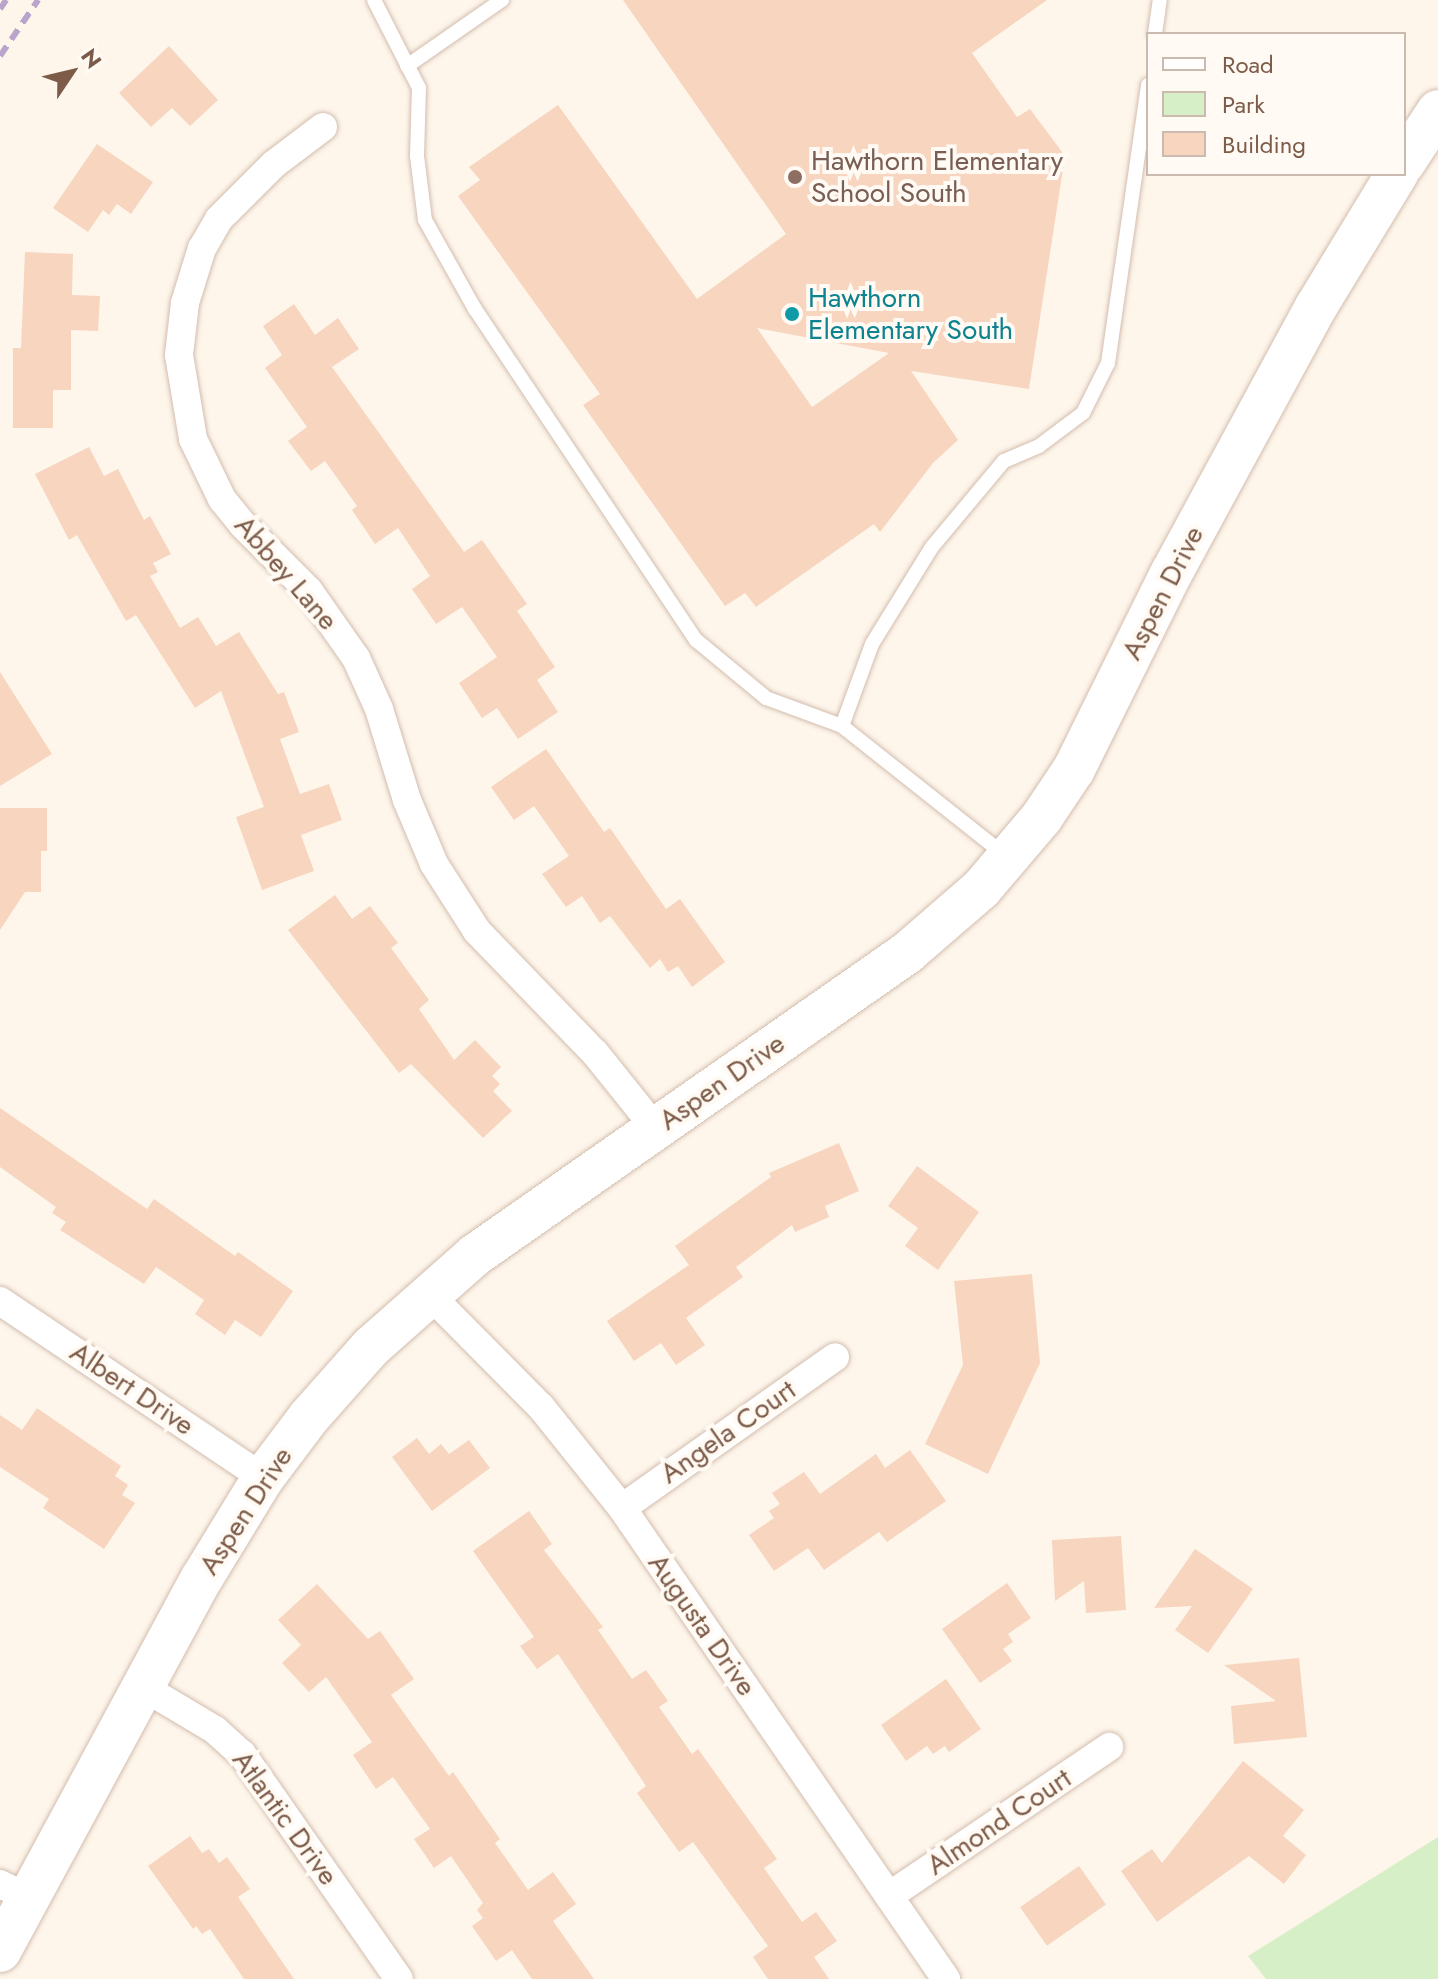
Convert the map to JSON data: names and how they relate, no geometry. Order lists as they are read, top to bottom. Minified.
{"streets":{"street":["Abbey Lane","Aspen Drive","Albert Drive","Angela Court","Augusta Drive","Atlantic Drive","Almond Court"]},"crossings":[["Abbey Lane","Aspen Drive"],["Aspen Drive","Albert Drive"],["Aspen Drive","Augusta Drive"],["Aspen Drive","Atlantic Drive"],["Angela Court","Augusta Drive"],["Augusta Drive","Almond Court"]],"places":["Hawthorn Elementary School South","Hawthorn Elementary South"],"legend":["Road","Park","Building"],"north":"top right"}
